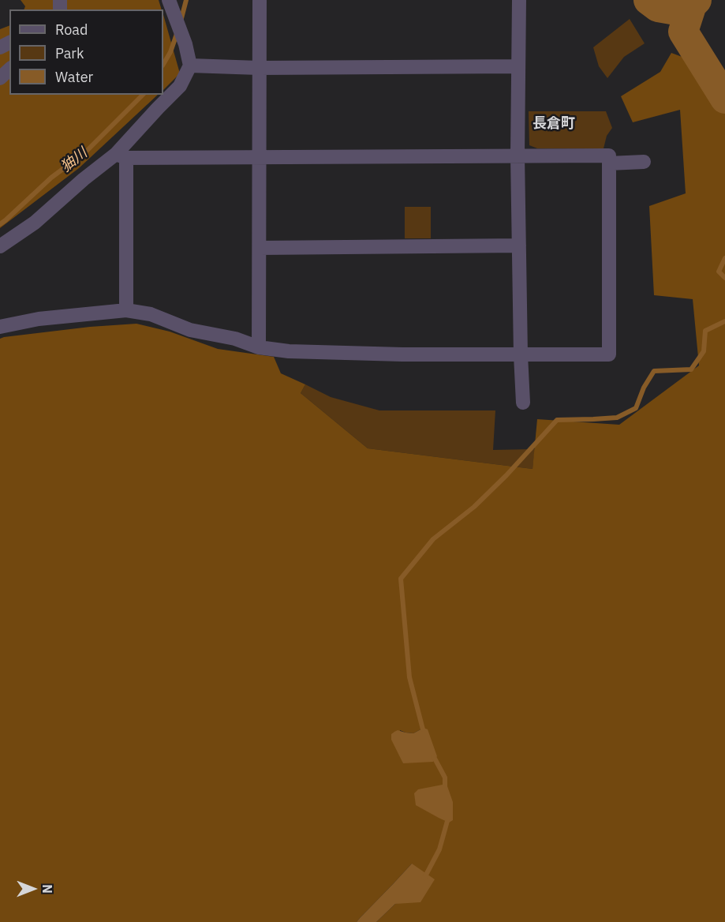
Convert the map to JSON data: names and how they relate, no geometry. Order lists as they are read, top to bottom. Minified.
{"districts":["長倉町"],"water":["㹨川"],"legend":["Road","Park","Water"],"north":"right"}
